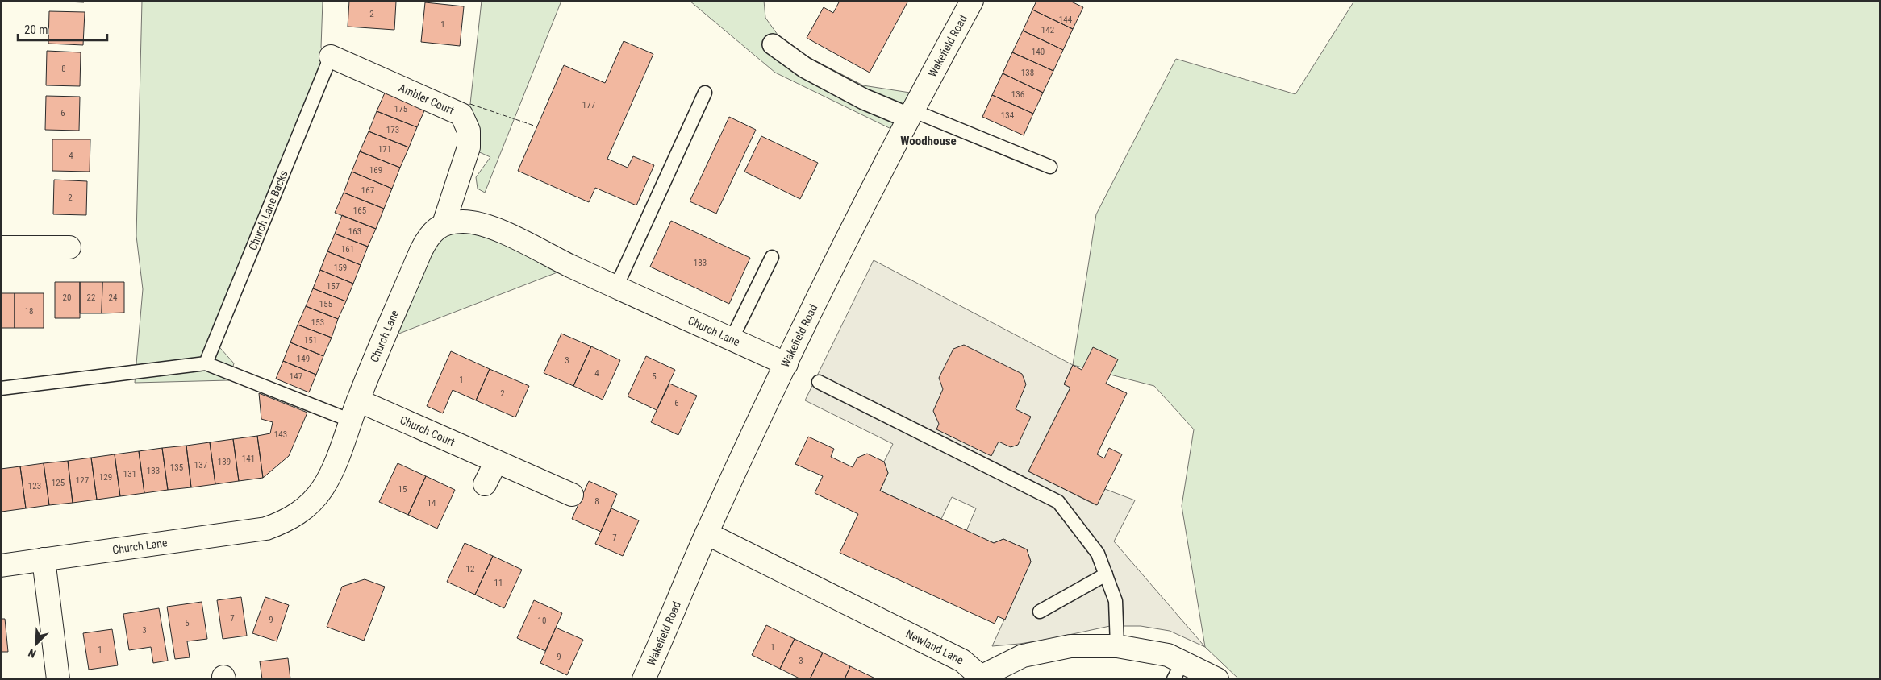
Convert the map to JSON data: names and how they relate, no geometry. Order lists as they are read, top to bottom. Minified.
{"streets":{"street":["Wakefield Road","Ambler Court","Church Lane","Church Court","Newland Lane"],"lane":["Church Lane Backs"]},"crossings":[["Wakefield Road","Church Lane"],["Wakefield Road","Newland Lane"],["Ambler Court","Church Lane Backs"],["Ambler Court","Church Lane"],["Church Lane","Church Court"]],"districts":["Woodhouse"],"house_numbers":["2","144","1","142","140","8","138","136","177","175","6","134","173","171","4","169","167","2","165","163","161","183","159","157","20","22","24","155","18","153","151","149","3","4","147","5","1","2","6","143","141","139","137","135","133","131","129","127","125","123","15","8","14","7","12","11","7","9","10","5","3","1","1","9","3"],"scale_bar":"20 m","north":"bottom left"}
